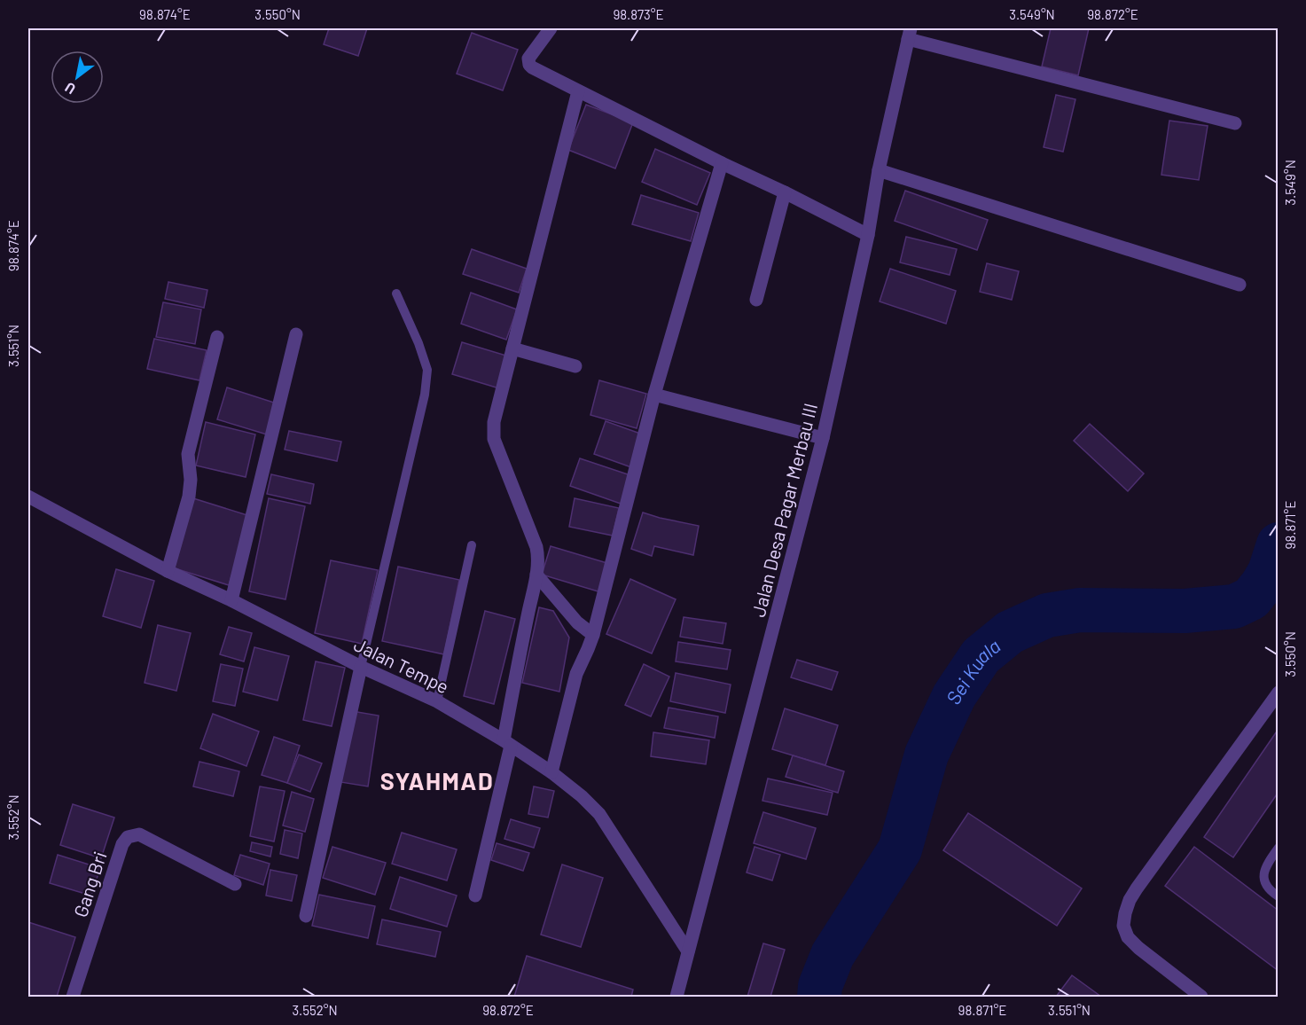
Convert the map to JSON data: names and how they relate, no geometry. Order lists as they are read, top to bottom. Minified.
{"streets":{"street":["Jalan Desa Pagar Merbau III","Jalan Tempe","Gang Bri"]},"crossings":[["Jalan Desa Pagar Merbau III","Jalan Tempe"]],"districts":["SYAHMAD"],"water":["Sei Kuala"],"north":"bottom left","coordinates":["98.874°E","3.550°N","98.873°E","3.549°N","98.872°E","3.551°N","98.871°E","3.552°N"]}
